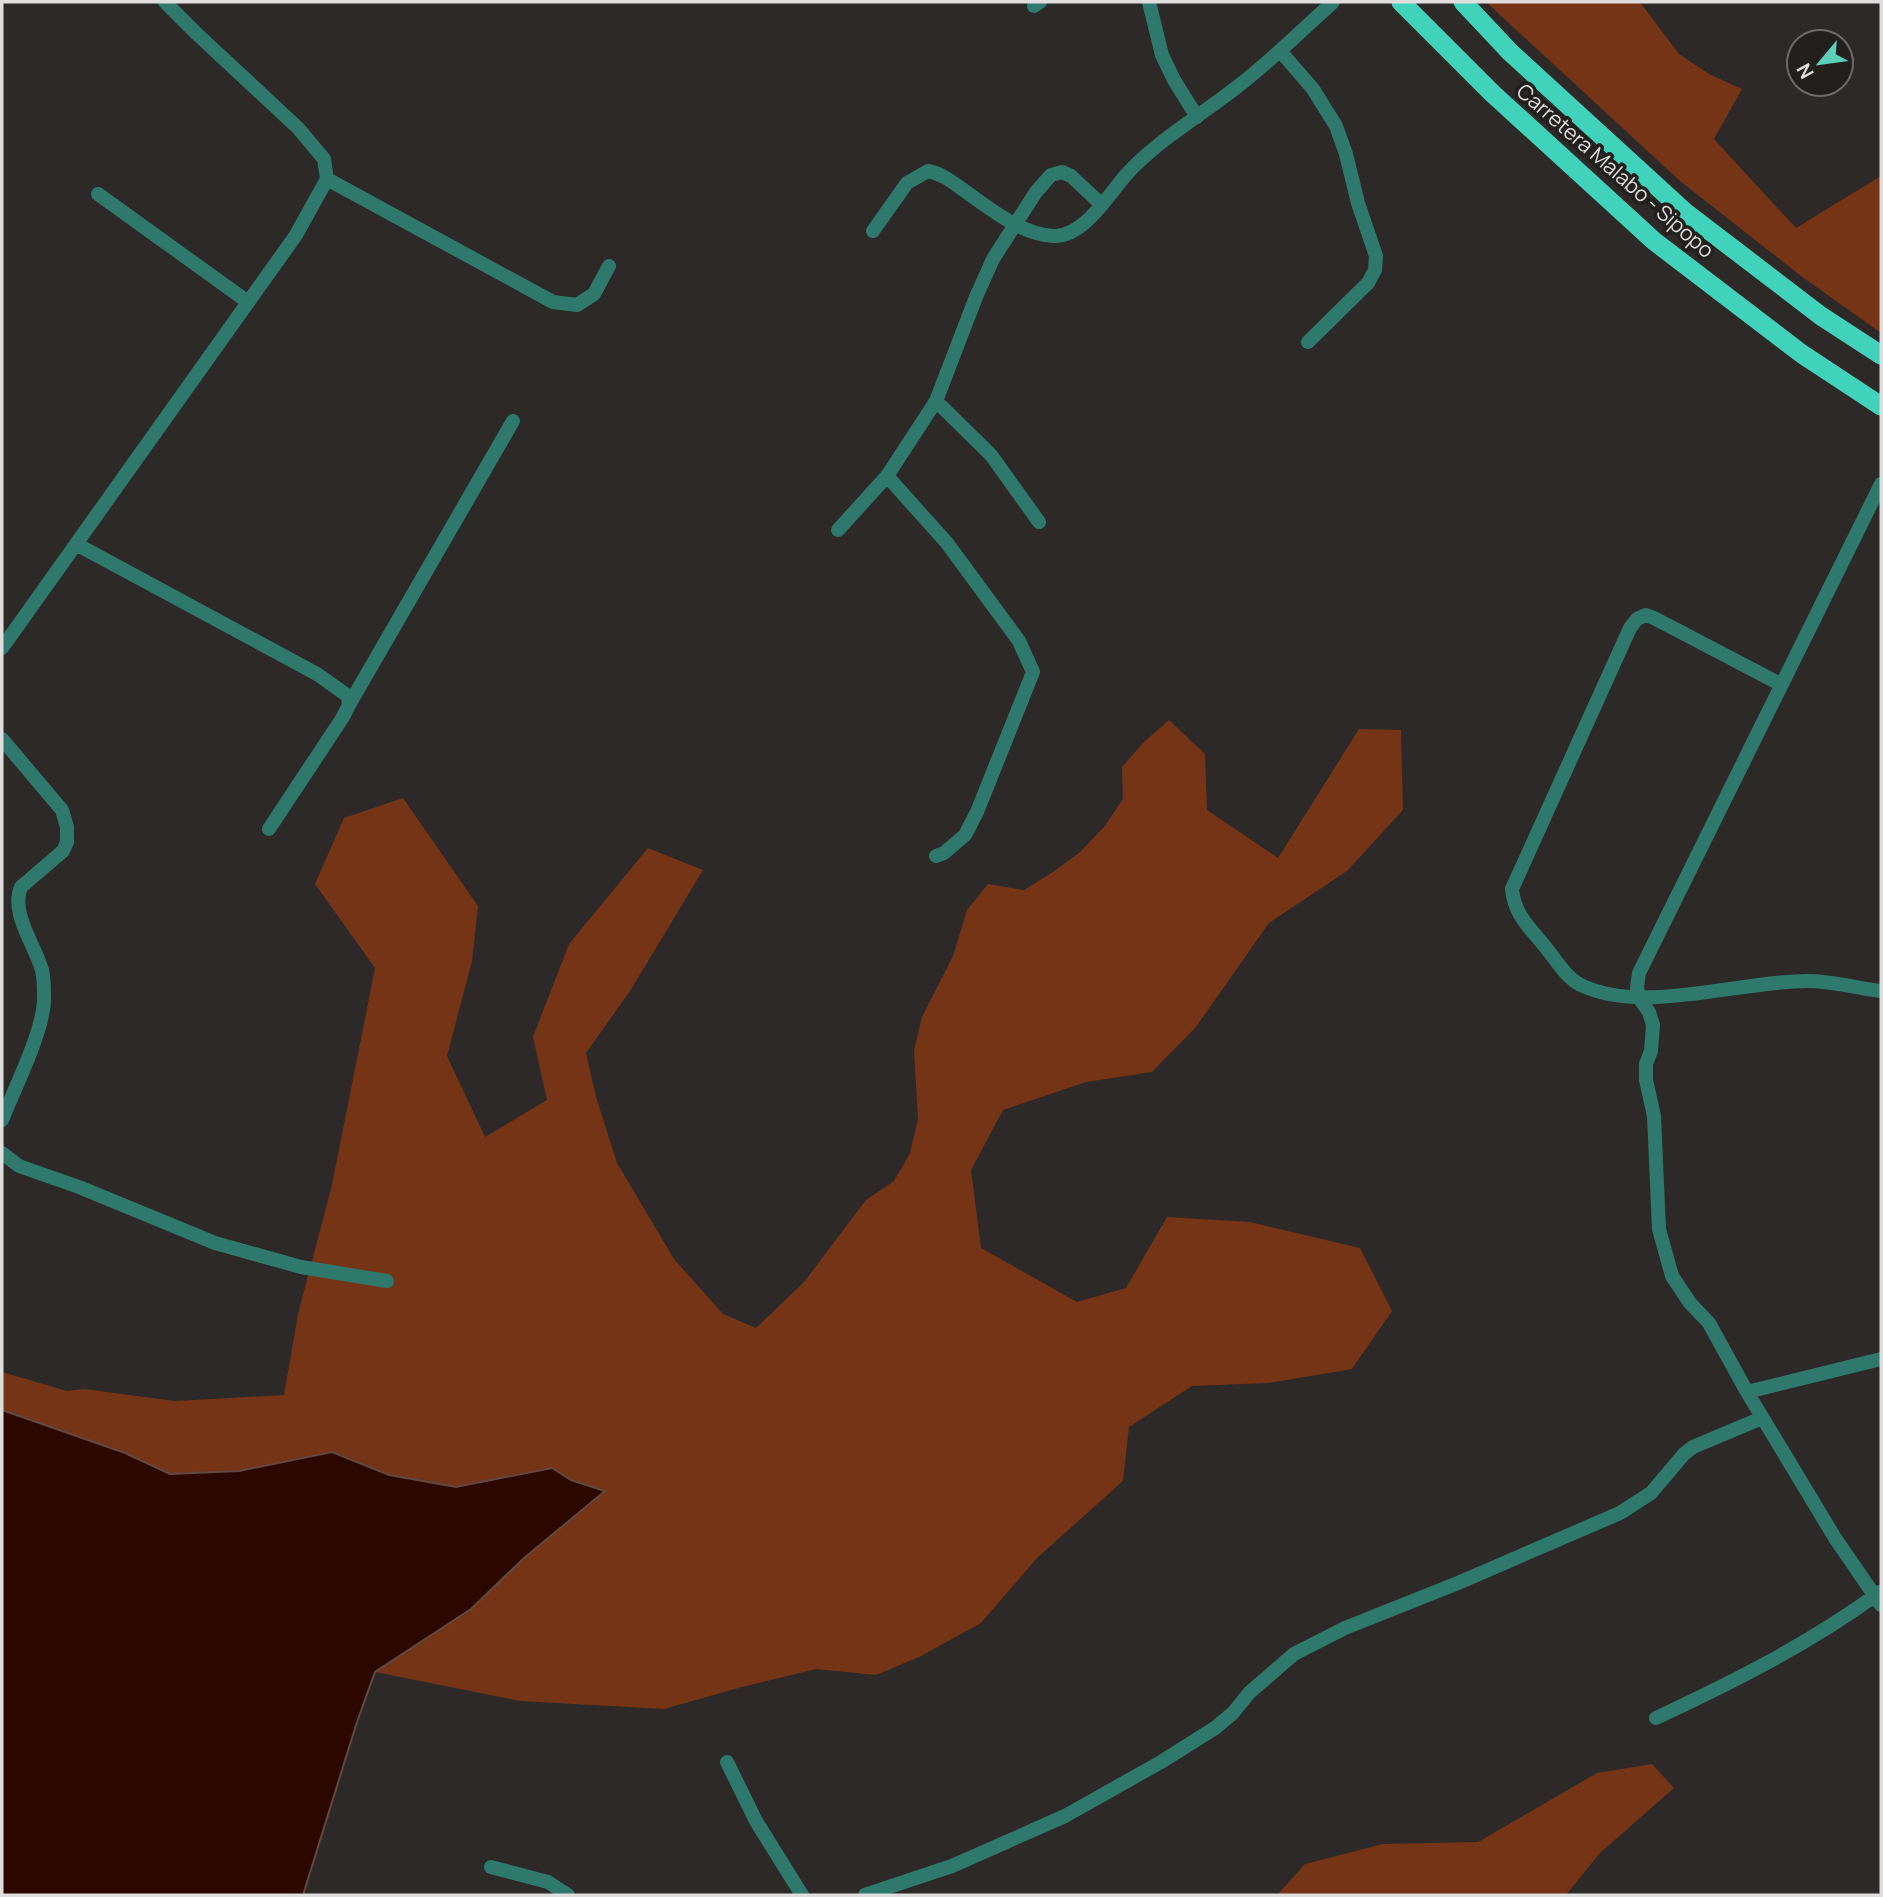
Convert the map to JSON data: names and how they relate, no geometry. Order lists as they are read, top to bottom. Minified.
{"streets":{"highway":["Carretera Malabo - Sipopo"]},"north":"bottom left"}
